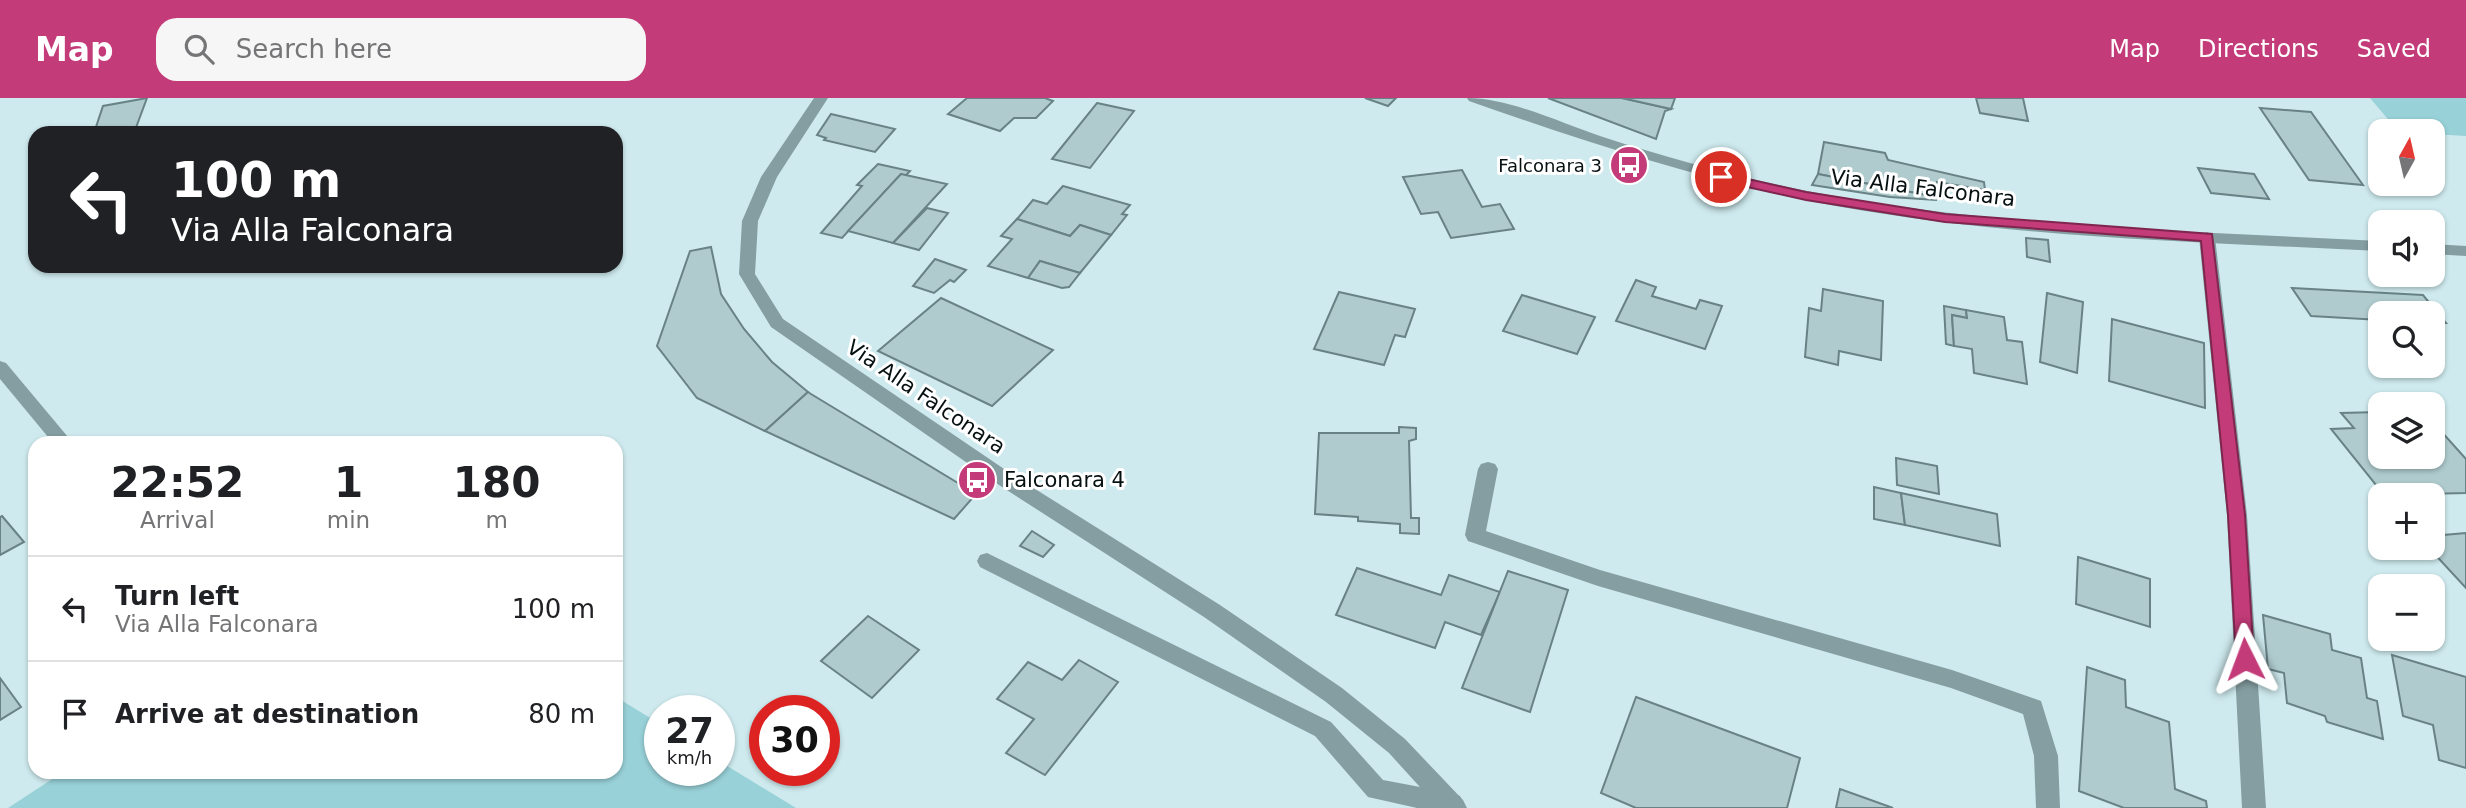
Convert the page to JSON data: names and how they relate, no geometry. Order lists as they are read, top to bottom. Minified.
{"streets":{"street":["Via Alla Falconara"]},"places":{"bus stop":["Falconara 3","Falconara 4"]},"north":"top","page":{"header":"Map","search":"Search here","nav":["Map","Directions","Saved"],"map_buttons":["+","−"],"turn":["100 m","Via Alla Falconara"],"eta":["22:52","Arrival","1","min","180","m"],"list":[{"name":"Turn left","note":"Via Alla Falconara","value":"100 m"},{"name":"Arrive at destination","value":"80 m"}],"speed":"27 km/h","limit":"30"}}
